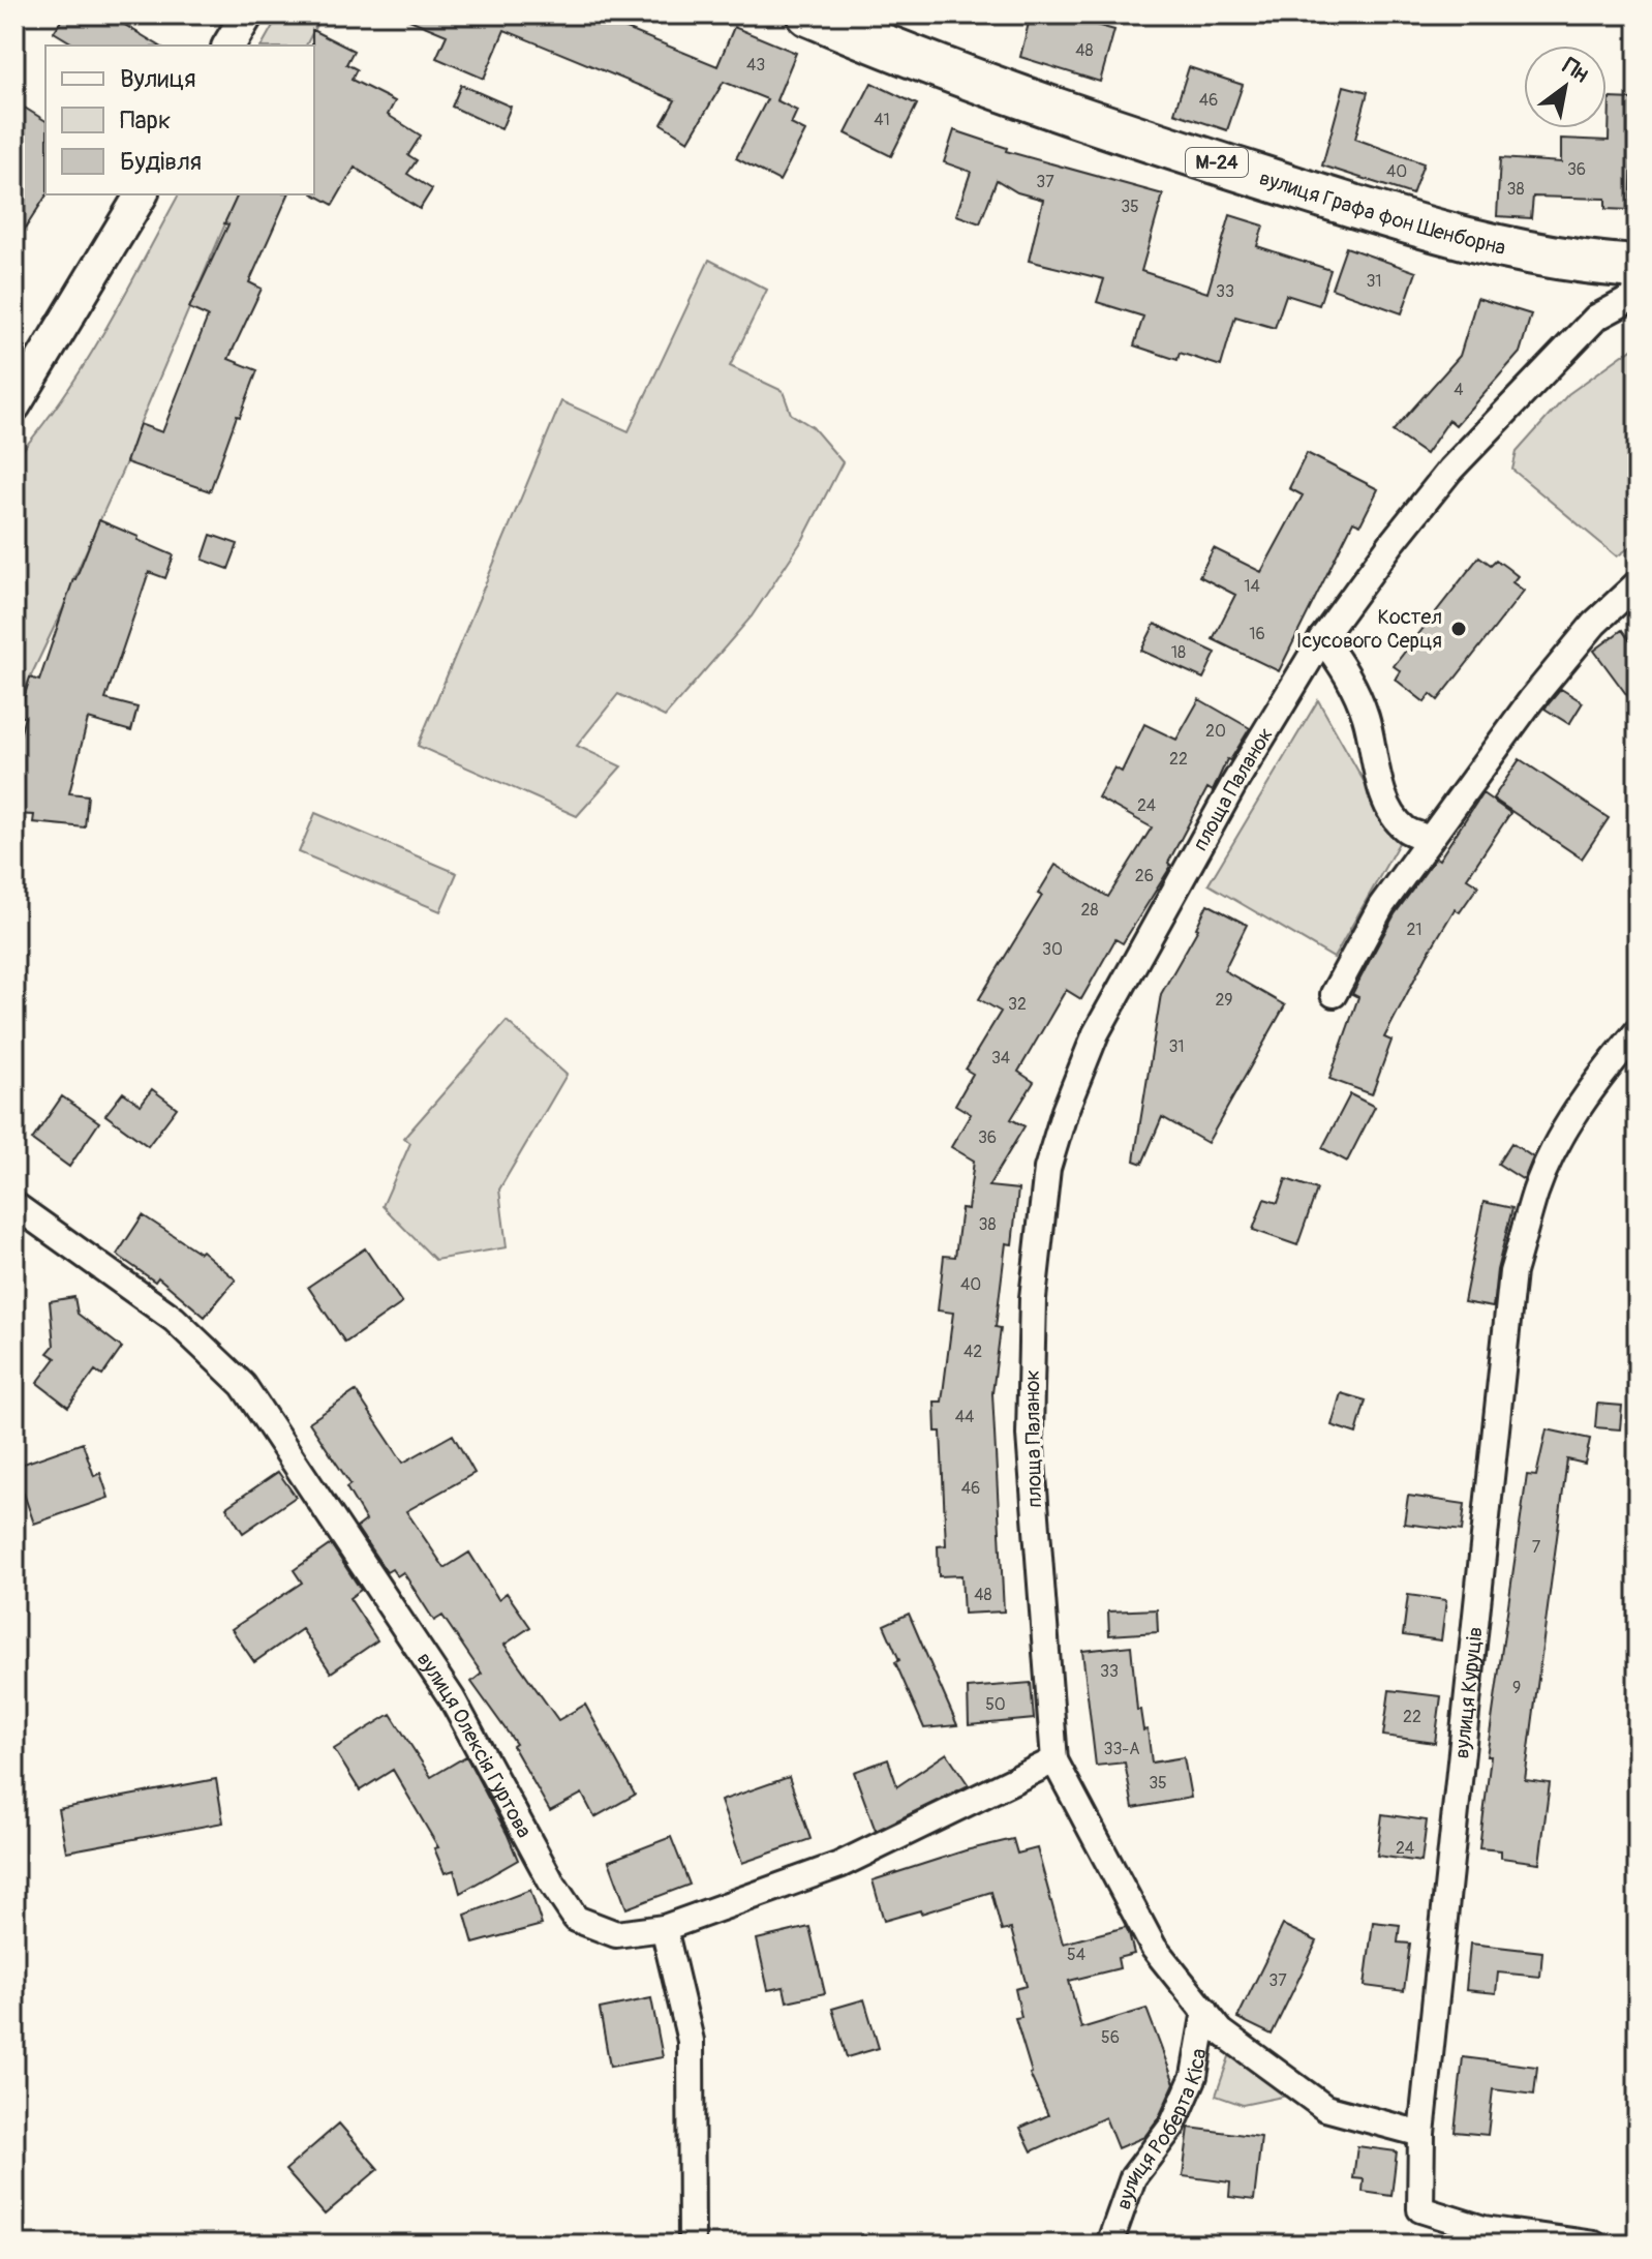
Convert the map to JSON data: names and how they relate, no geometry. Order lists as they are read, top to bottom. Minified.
{"streets":{"highway":["М-24","вулиця Графа фон Шенборна"],"street":["площа Паланок","вулиця Куруців","вулиця Олексія Гуртова","вулиця Роберта Кіса"]},"crossings":[["вулиця Графа фон Шенборна","площа Паланок"],["площа Паланок","вулиця Куруців"],["площа Паланок","вулиця Олексія Гуртова"],["площа Паланок","вулиця Роберта Кіса"]],"places":["Костел Ісусового Серця"],"house_numbers":["48","43","46","41","36","40","37","38","35","31","33","4","14","16","18","20","22","24","26","28","21","30","29","32","31","34","36","38","40","42","44","46","7","48","33","9","50","22","33-А","35","24","54","37","56"],"legend":["Вулиця","Парк","Будівля"],"north":"top right"}
